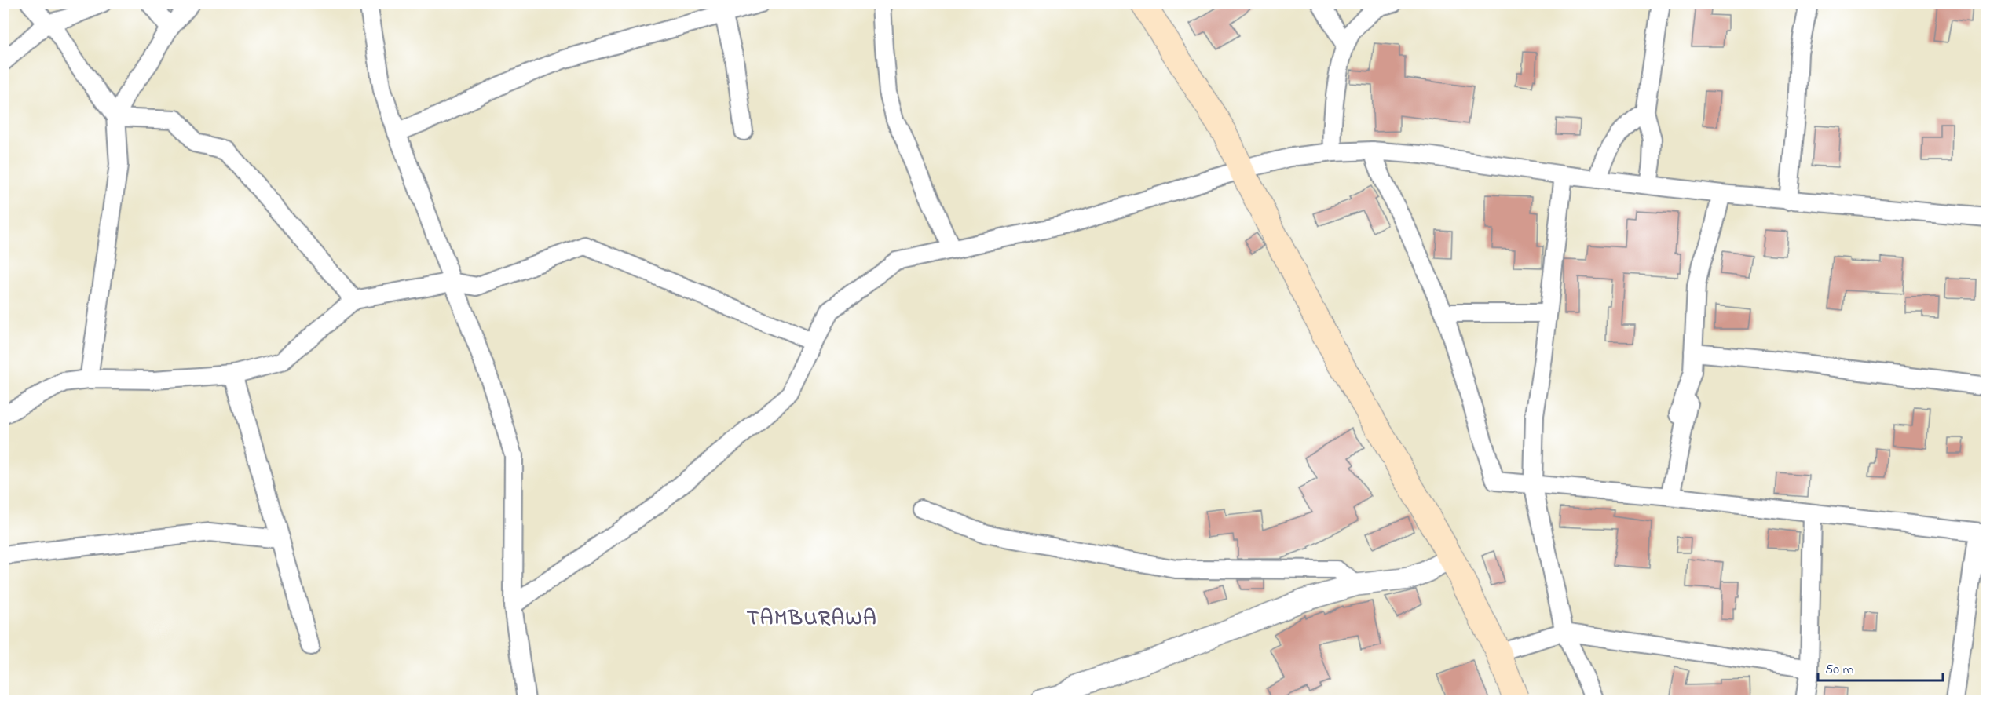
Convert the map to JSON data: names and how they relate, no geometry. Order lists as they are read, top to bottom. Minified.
{"districts":["TAMBURAWA"],"scale_bar":"50 m"}
